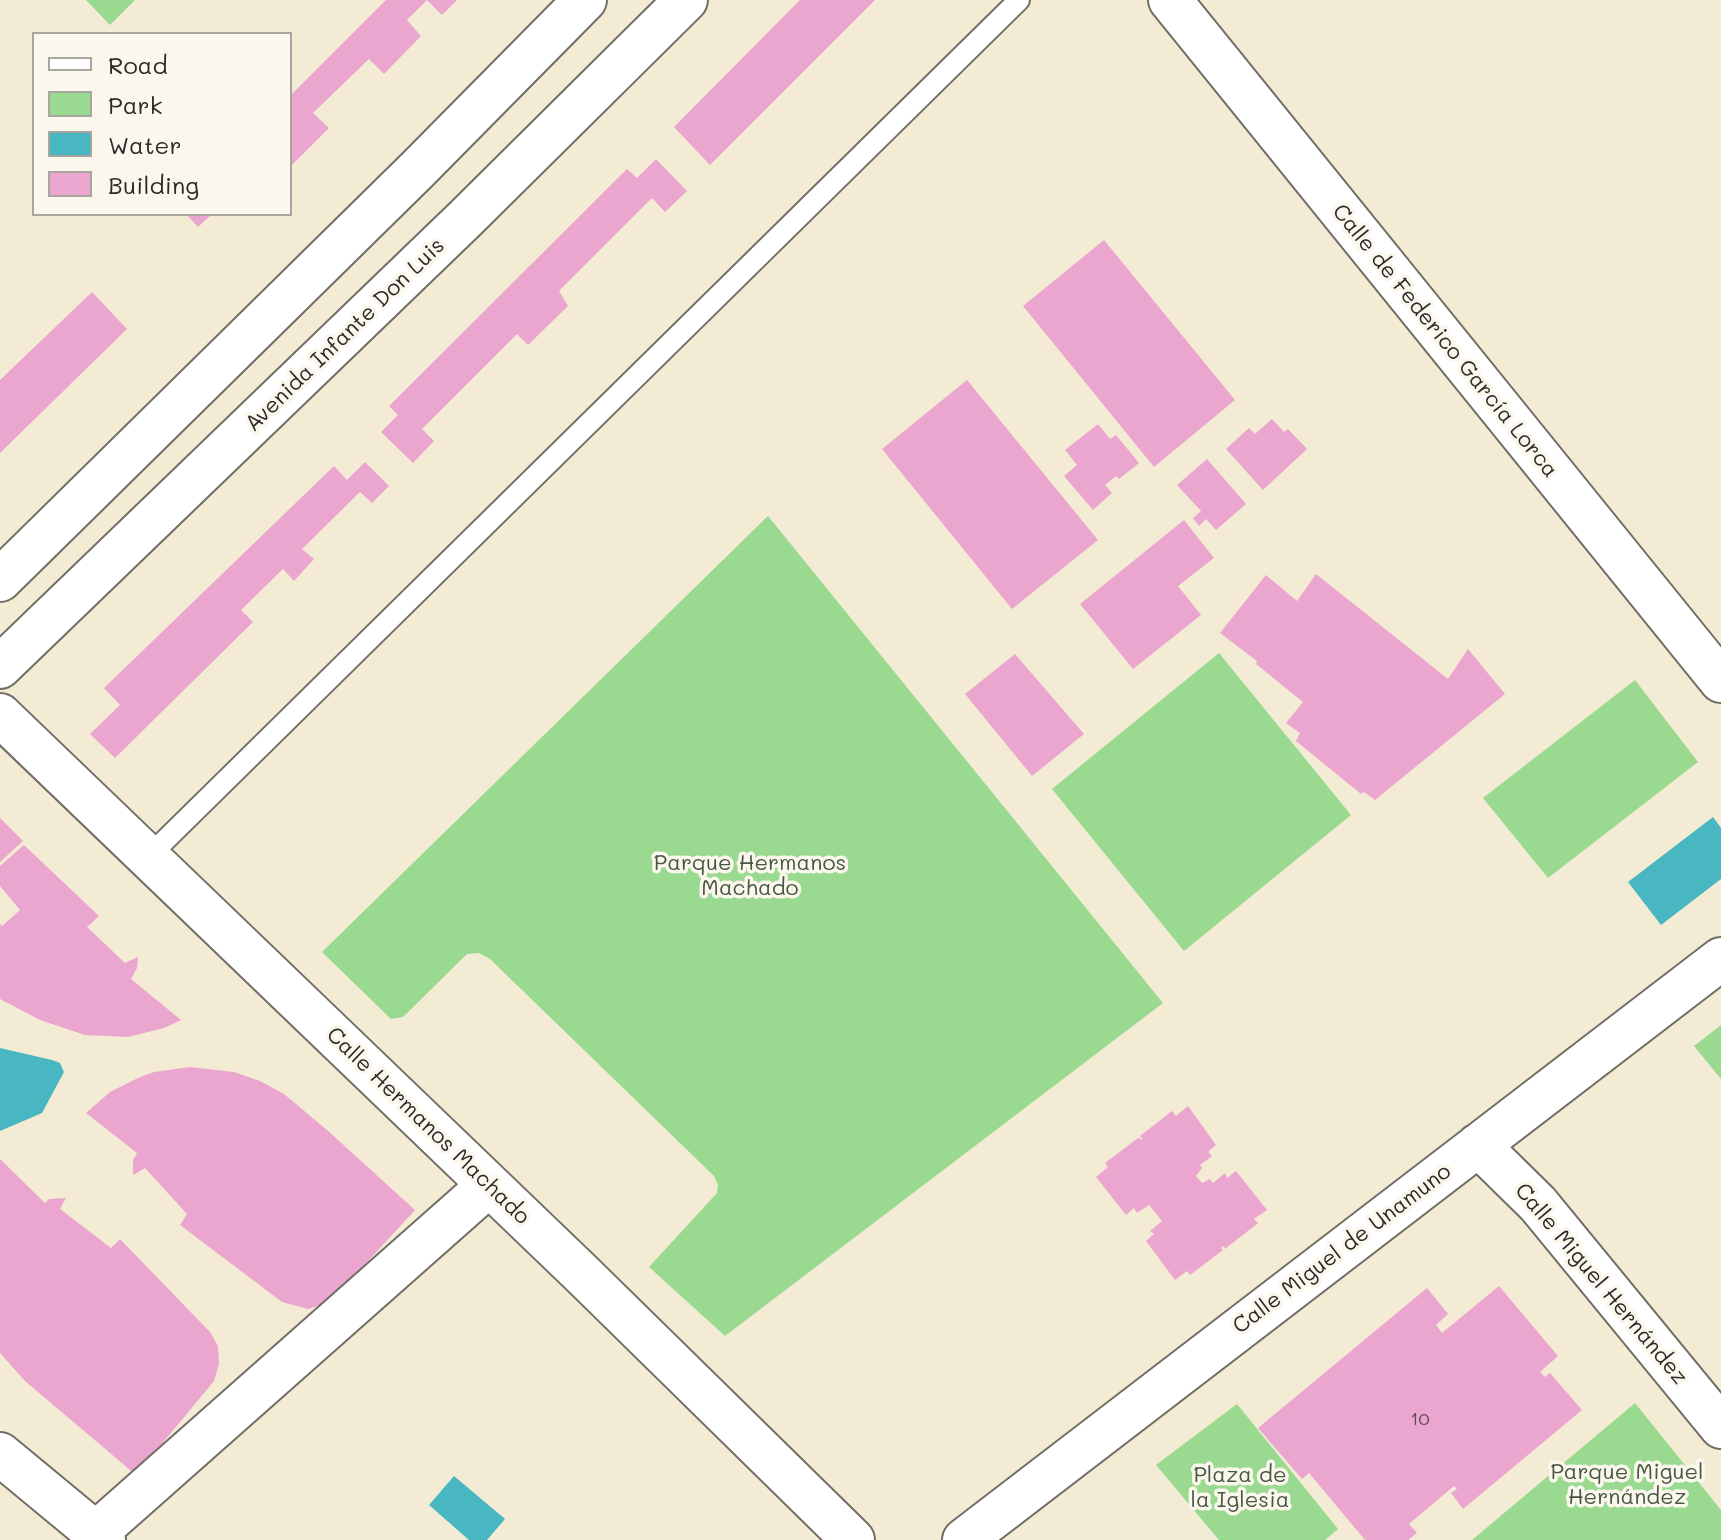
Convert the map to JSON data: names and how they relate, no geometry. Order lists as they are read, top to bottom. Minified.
{"streets":{"street":["Avenida Infante Don Luis","Calle de Federico García Lorca","Calle Hermanos Machado","Calle Miguel de Unamuno","Calle Miguel Hernández"]},"crossings":[["Calle Miguel de Unamuno","Calle Miguel Hernández"]],"parks":["Parque Hermanos Machado","Parque Miguel Hernández","Plaza de la Iglesia"],"house_numbers":["10"],"legend":["Road","Park","Water","Building"]}
